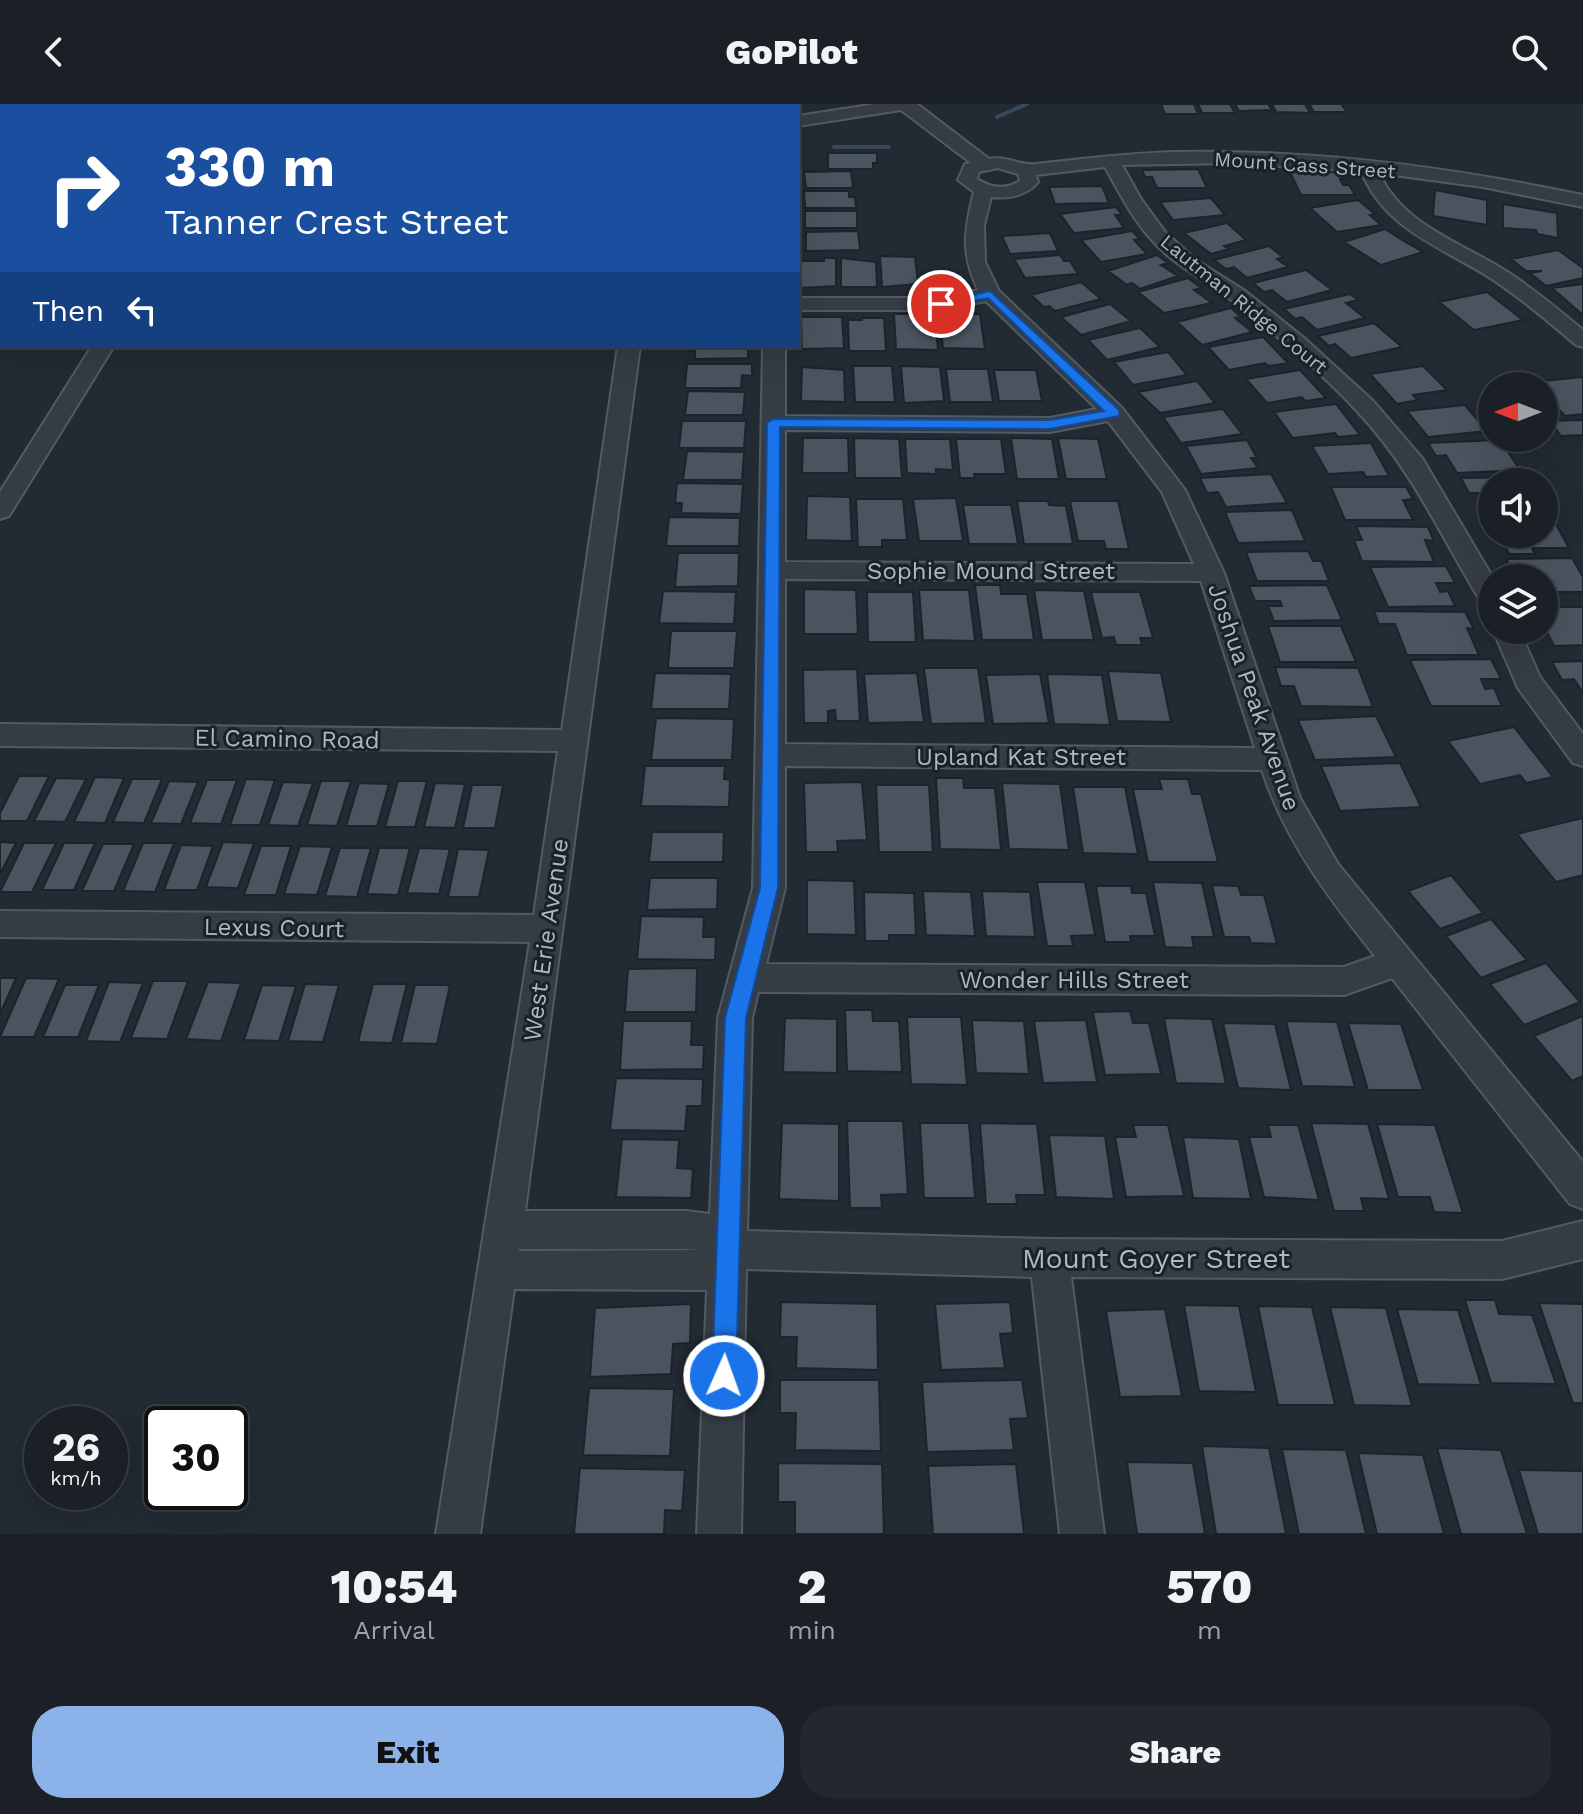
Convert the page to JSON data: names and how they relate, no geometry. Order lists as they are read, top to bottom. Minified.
{"streets":{"street":["Mount Cass Street","Lautman Ridge Court","Sophie Mound Street","Joshua Peak Avenue","El Camino Road","Upland Kat Street","Lexus Court","West Erie Avenue","Wonder Hills Street","Mount Goyer Street"]},"crossings":[["Mount Cass Street","Lautman Ridge Court"],["Mount Cass Street","Joshua Peak Avenue"],["Sophie Mound Street","Joshua Peak Avenue"],["Joshua Peak Avenue","Upland Kat Street"],["Joshua Peak Avenue","Wonder Hills Street"],["El Camino Road","West Erie Avenue"],["Lexus Court","West Erie Avenue"],["West Erie Avenue","Mount Goyer Street"]],"north":"left","page":{"header":"GoPilot","turn":["330 m","Tanner Crest Street"],"then":"Then","speed":"26 km/h","limit":"30","eta":["10:54","Arrival","2","min","570","m"],"buttons":["Exit","Share"]}}
